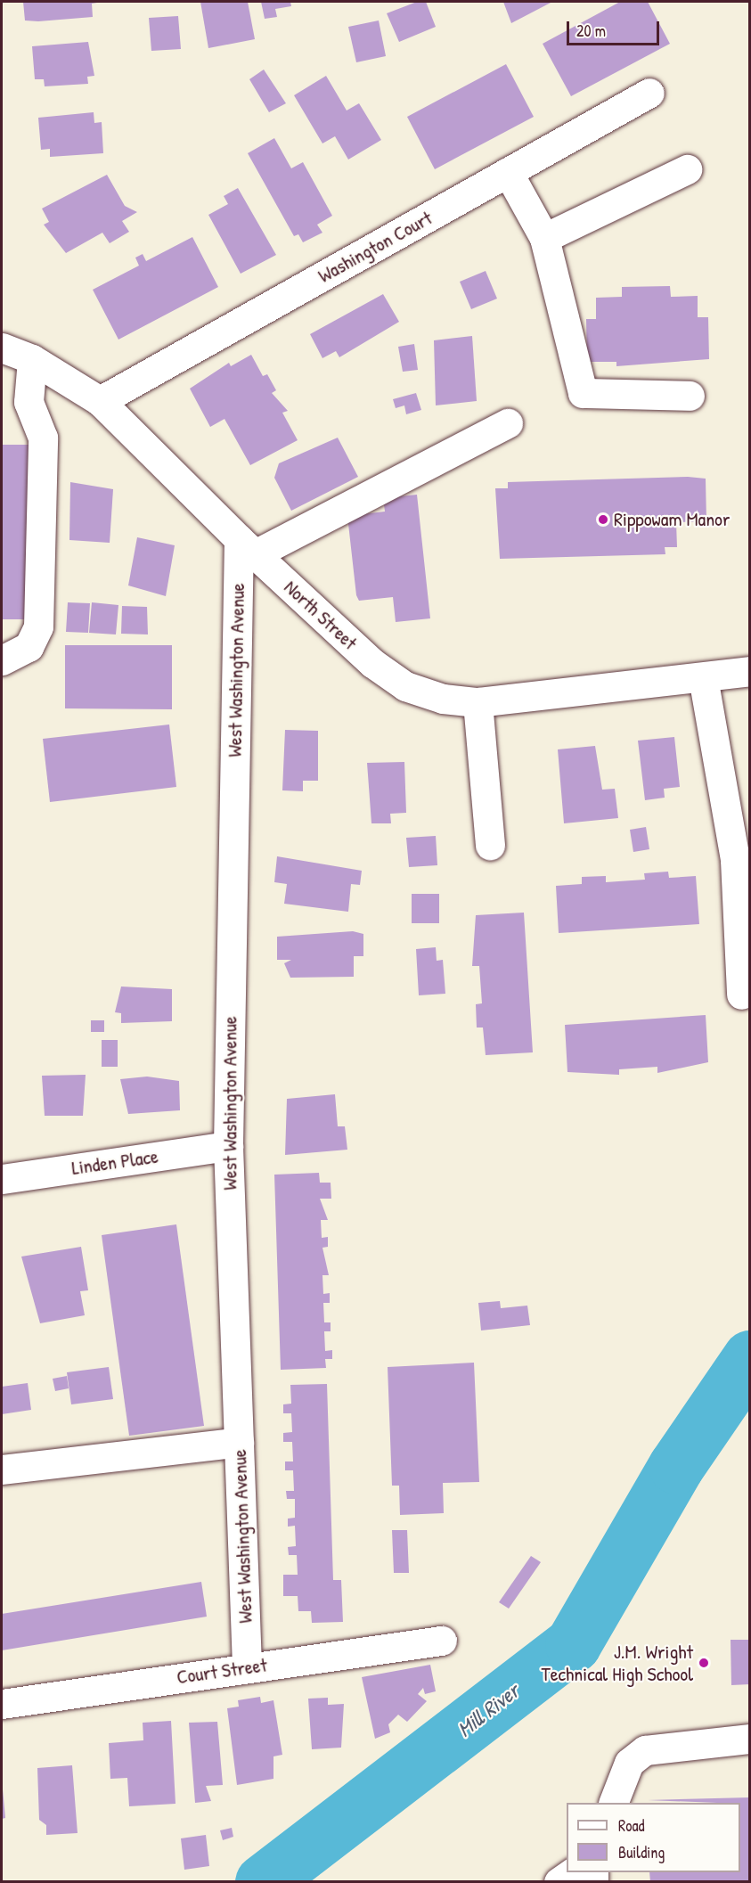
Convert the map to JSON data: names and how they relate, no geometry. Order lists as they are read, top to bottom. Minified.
{"streets":{"street":["Washington Court","North Street","West Washington Avenue","Linden Place","Court Street"]},"crossings":[["Washington Court","North Street"],["North Street","West Washington Avenue"],["West Washington Avenue","Linden Place"],["West Washington Avenue","Court Street"]],"water":["Mill River"],"places":["Rippowam Manor","J.M. Wright Technical High School"],"legend":["Road","Building"],"scale_bar":"20 m"}
